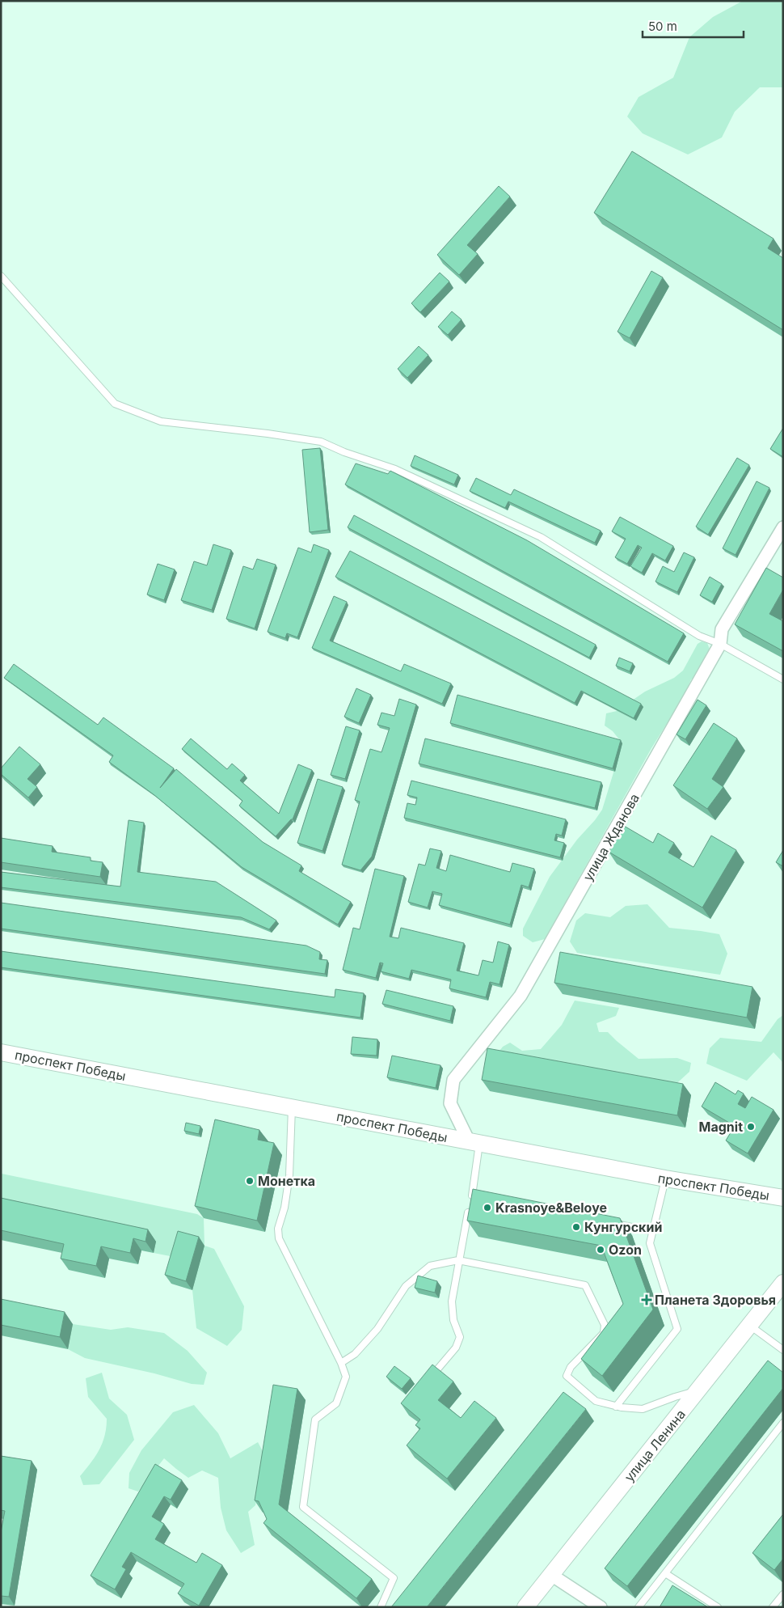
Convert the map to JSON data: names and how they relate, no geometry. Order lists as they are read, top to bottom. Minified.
{"streets":{"street":["улица Жданова","проспект Победы","улица Ленина"]},"crossings":[["улица Жданова","проспект Победы"]],"places":{"other":["Magnit","Монетка","Krasnoye&Beloye","Кунгурский","Ozon"],"health":["Планета Здоровья"]},"scale_bar":"50 m"}
